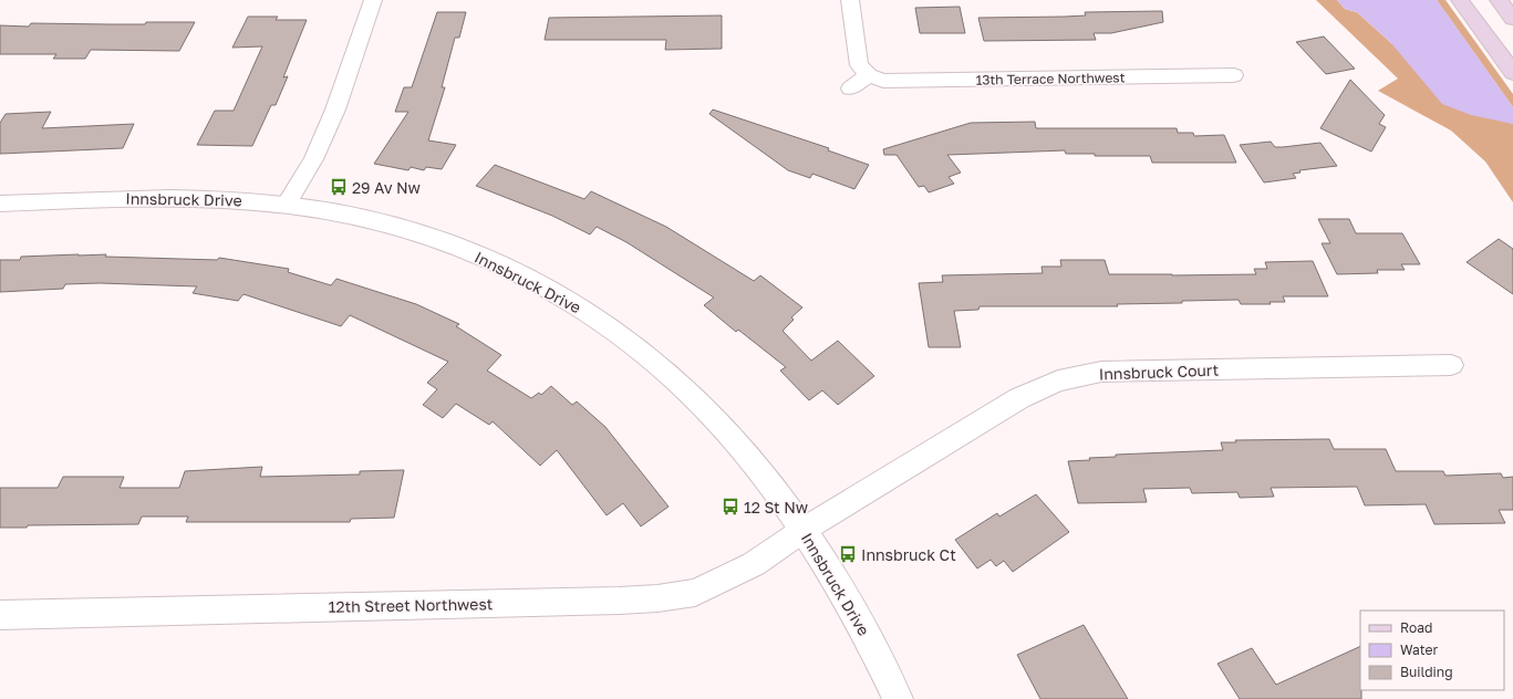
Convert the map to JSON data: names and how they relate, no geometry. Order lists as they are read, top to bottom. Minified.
{"streets":{"street":["13th Terrace Northwest","Innsbruck Drive","Innsbruck Court","12th Street Northwest"]},"crossings":[["Innsbruck Drive","Innsbruck Court"],["Innsbruck Drive","12th Street Northwest"],["Innsbruck Court","12th Street Northwest"]],"places":{"bus stop":["29 Av Nw","12 St Nw","Innsbruck Ct"]},"legend":["Road","Water","Building"]}
